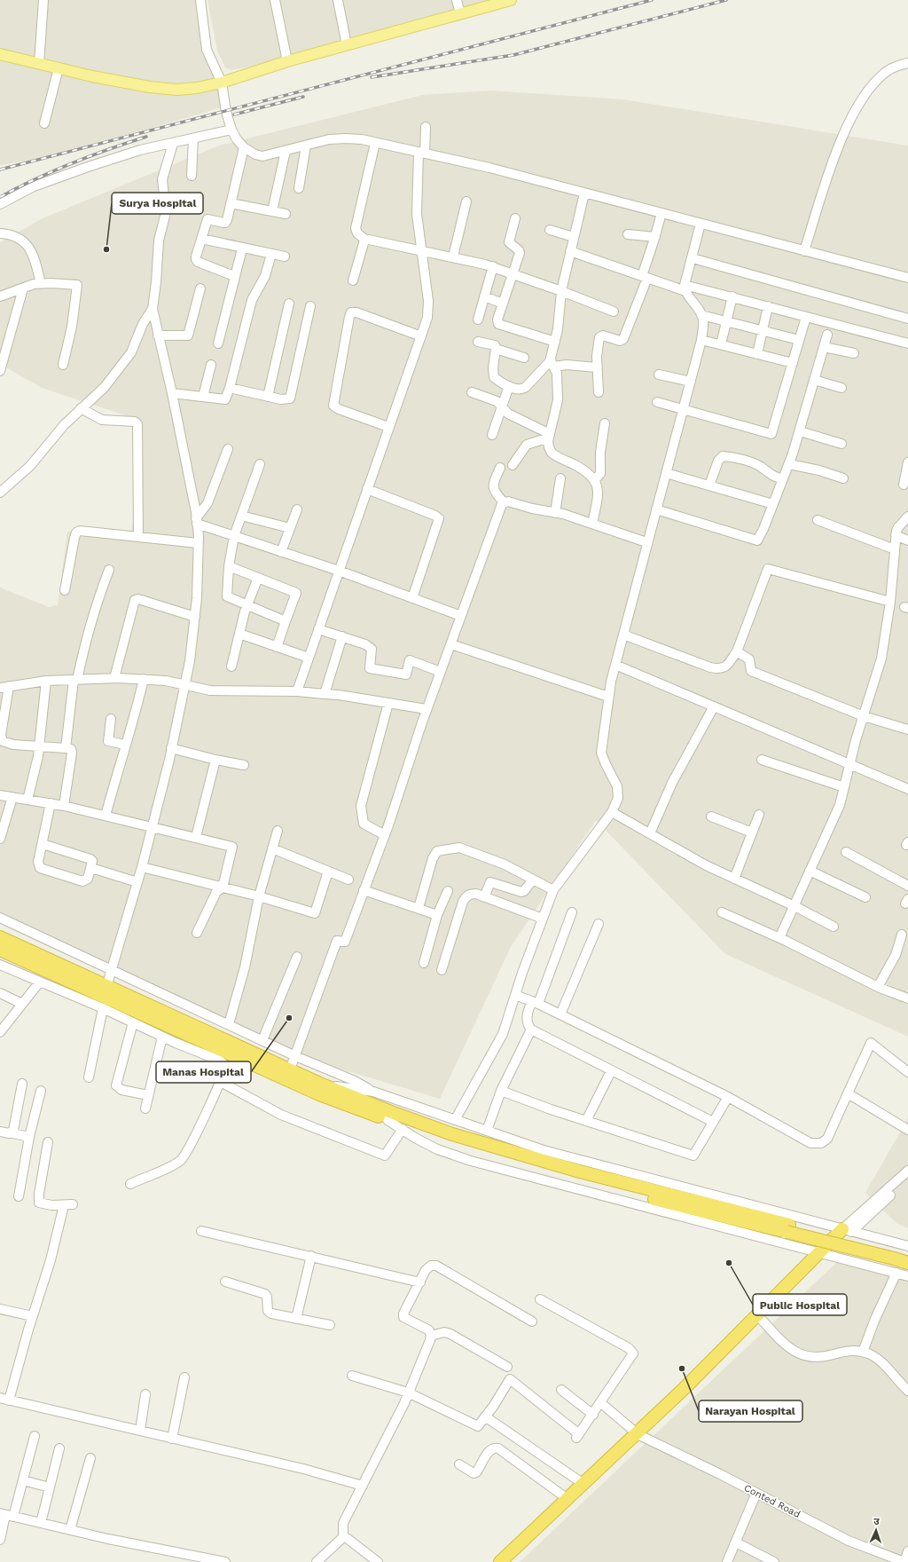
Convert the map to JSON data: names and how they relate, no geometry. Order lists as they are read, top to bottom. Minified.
{"streets":{"street":["Conted Road"]},"places":["Surya Hospital","Manas Hospital","Public Hospital","Narayan Hospital"],"north":"top"}
